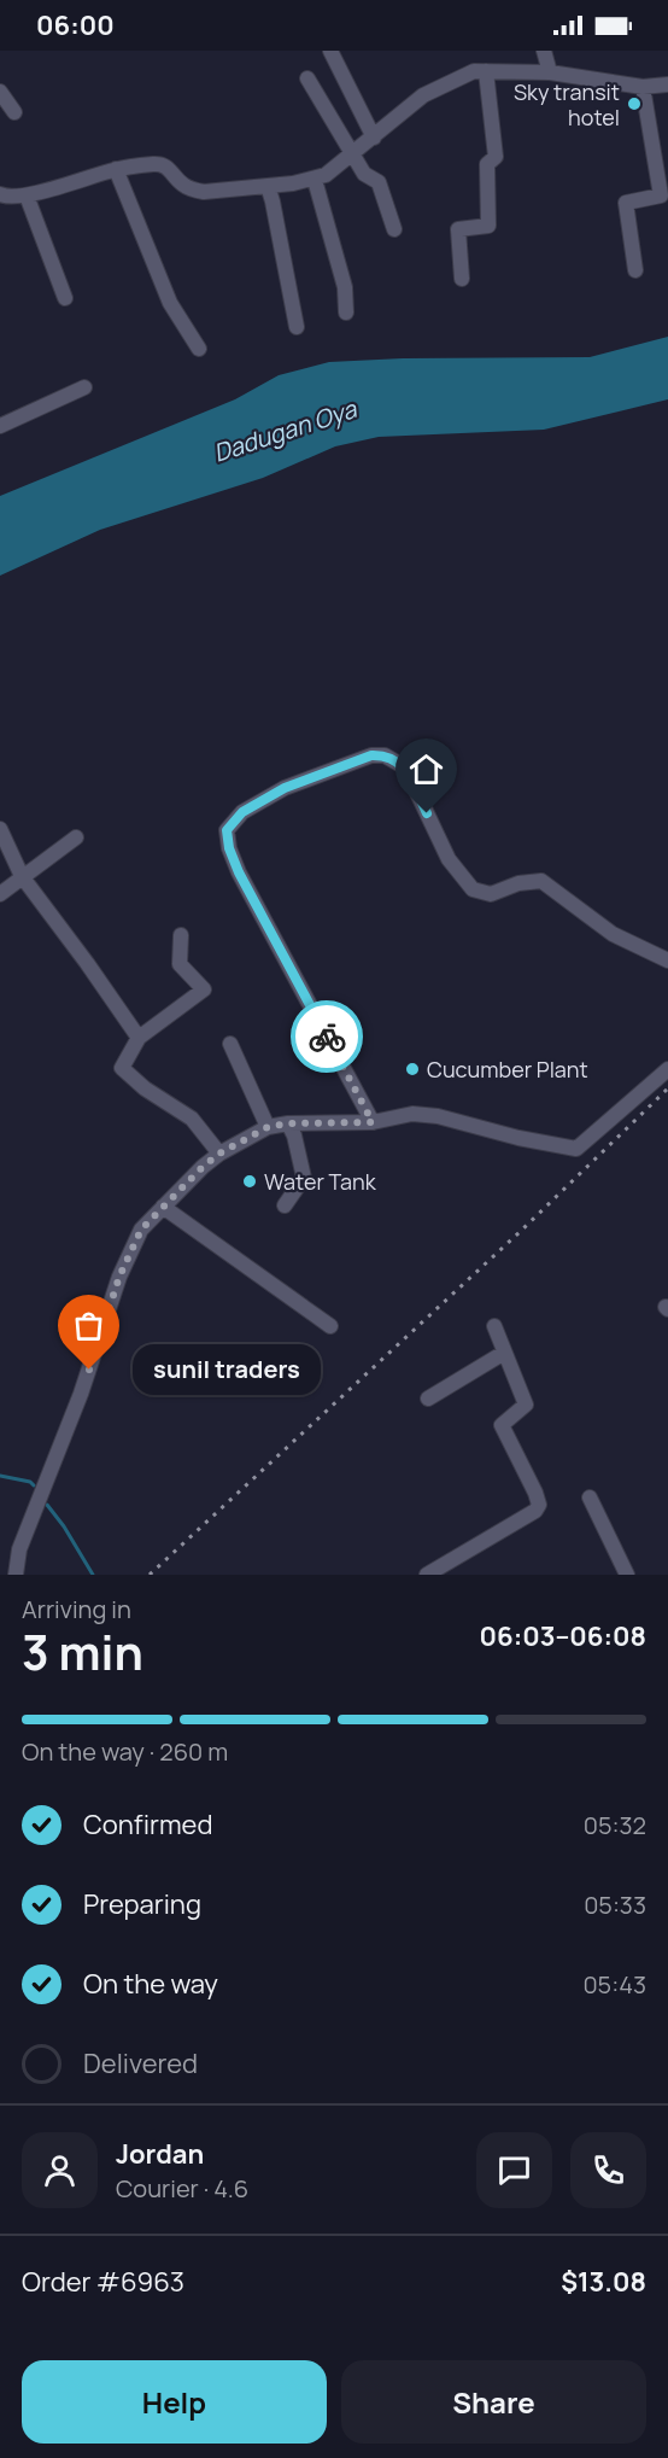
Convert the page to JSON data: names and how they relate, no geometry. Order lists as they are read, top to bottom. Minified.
{"water":["Dadugan Oya"],"places":["Sky transit hotel","Cucumber Plant","Water Tank","sunil traders"],"page":{"status":"06:00","bubble":"sunil traders","heading":["3 min","Arriving in","06:03–06:08"],"panel":["Jordan","Courier · 4.6","Order #6963","$13.08"],"bar":"On the way · 260 m","list":[["Confirmed","05:32"],["Preparing","05:33"],["On the way","05:43"],"Delivered"],"buttons":["Help","Share"]}}
